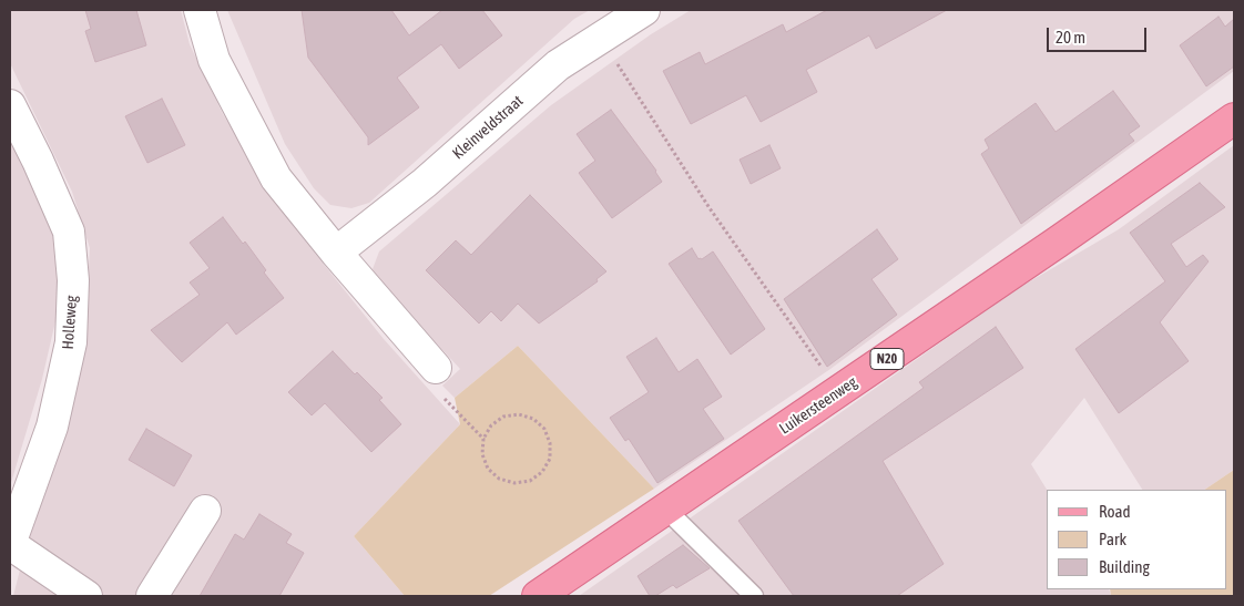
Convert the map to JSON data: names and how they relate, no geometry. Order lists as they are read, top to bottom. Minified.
{"streets":{"main road":["N20","Luikersteenweg"],"street":["Kleinveldstraat","Holleweg"]},"legend":["Road","Park","Building"],"scale_bar":"20 m"}
